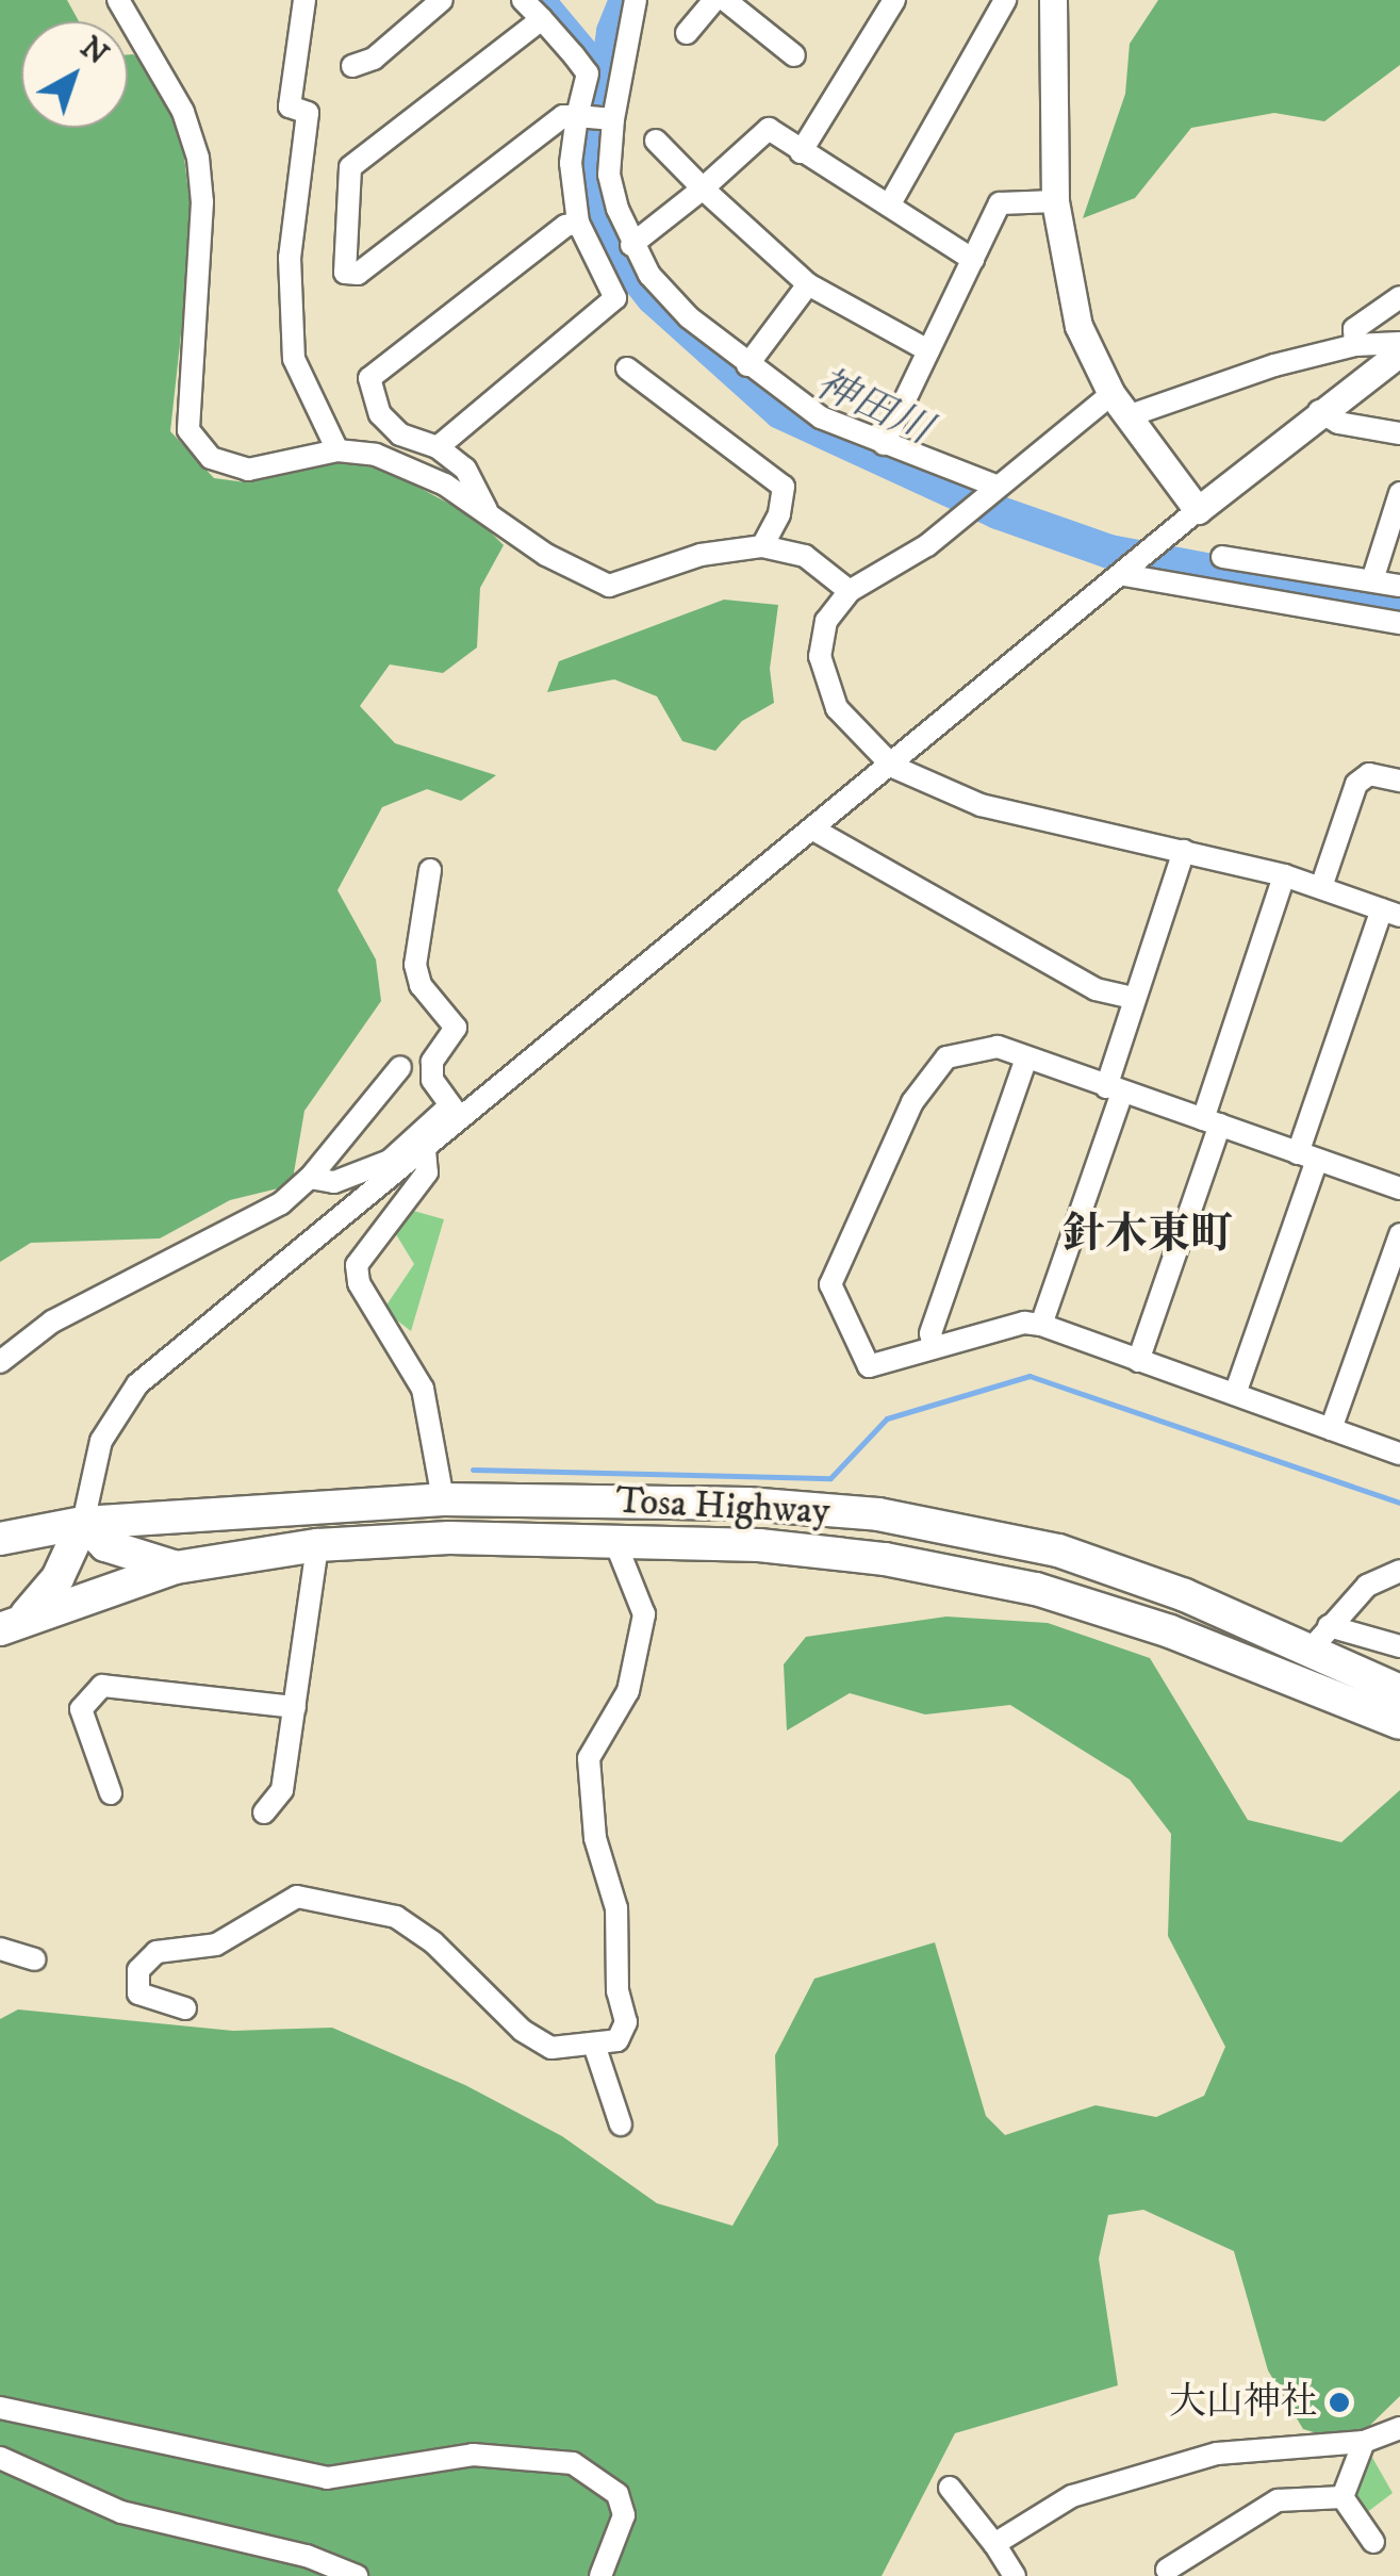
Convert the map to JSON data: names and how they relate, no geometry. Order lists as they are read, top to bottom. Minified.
{"streets":{"highway":["Tosa Highway"]},"districts":["針木東町"],"water":["神田川"],"places":["大山神社"],"north":"top right"}
